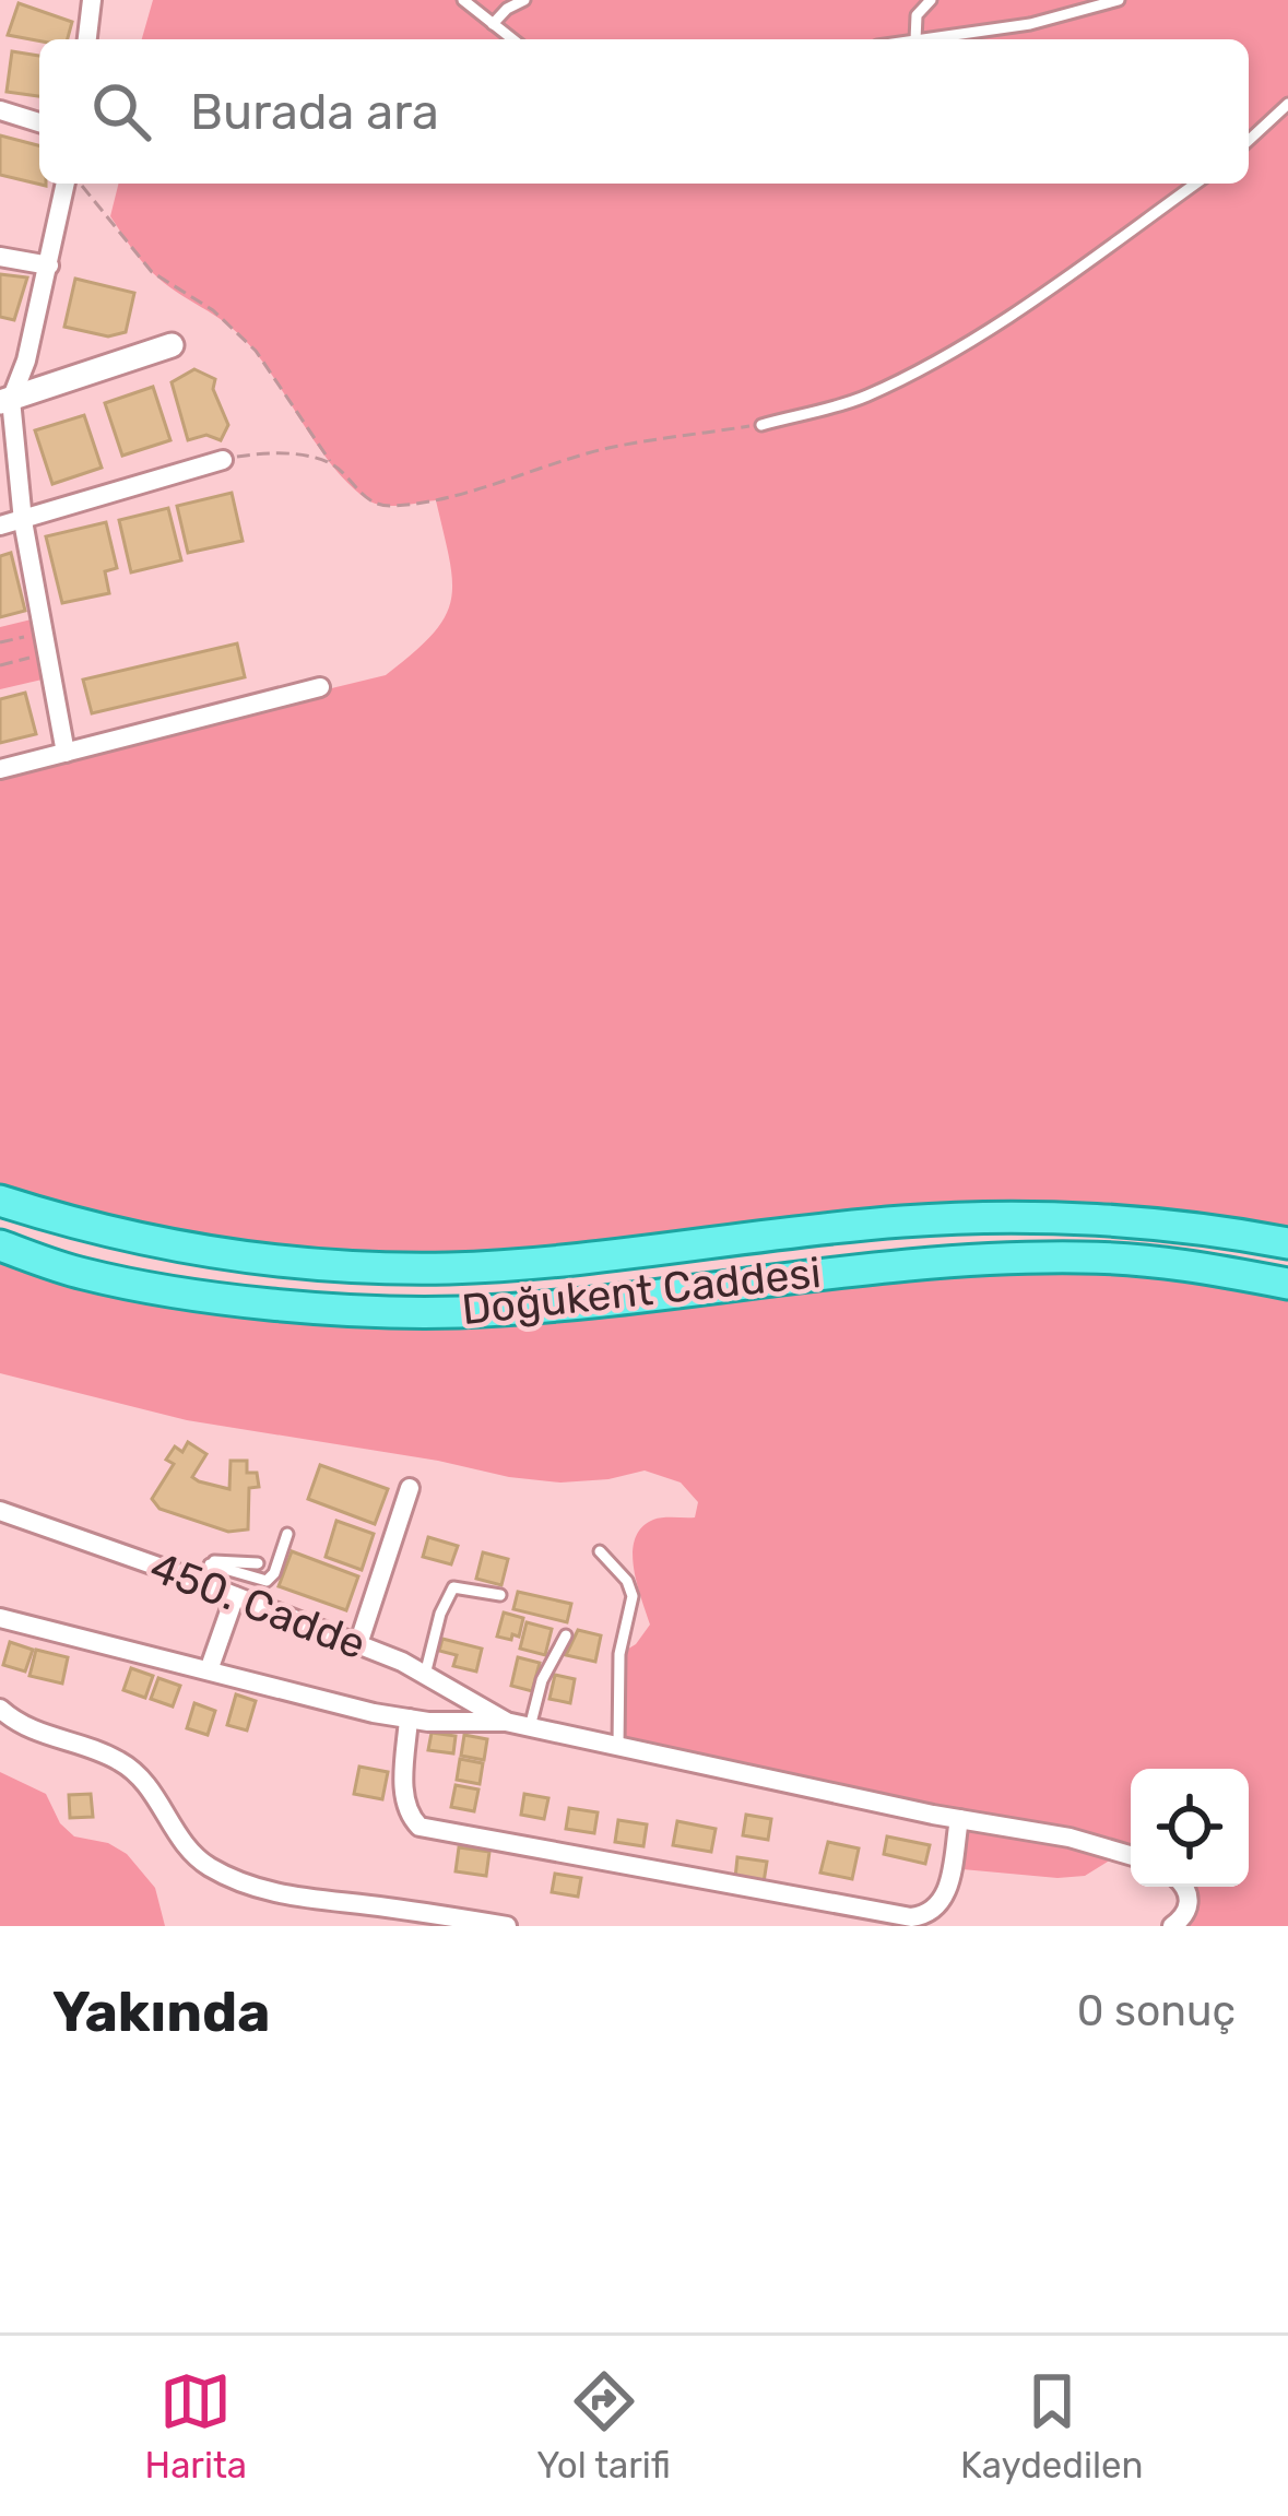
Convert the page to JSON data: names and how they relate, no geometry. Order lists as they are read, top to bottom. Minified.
{"streets":{"main road":["Doğukent Caddesi"],"street":["450. Cadde"]},"page":{"search":"Burada ara","heading":["Yakında","0 sonuç"],"nav":["Harita","Yol tarifi","Kaydedilen"]}}
